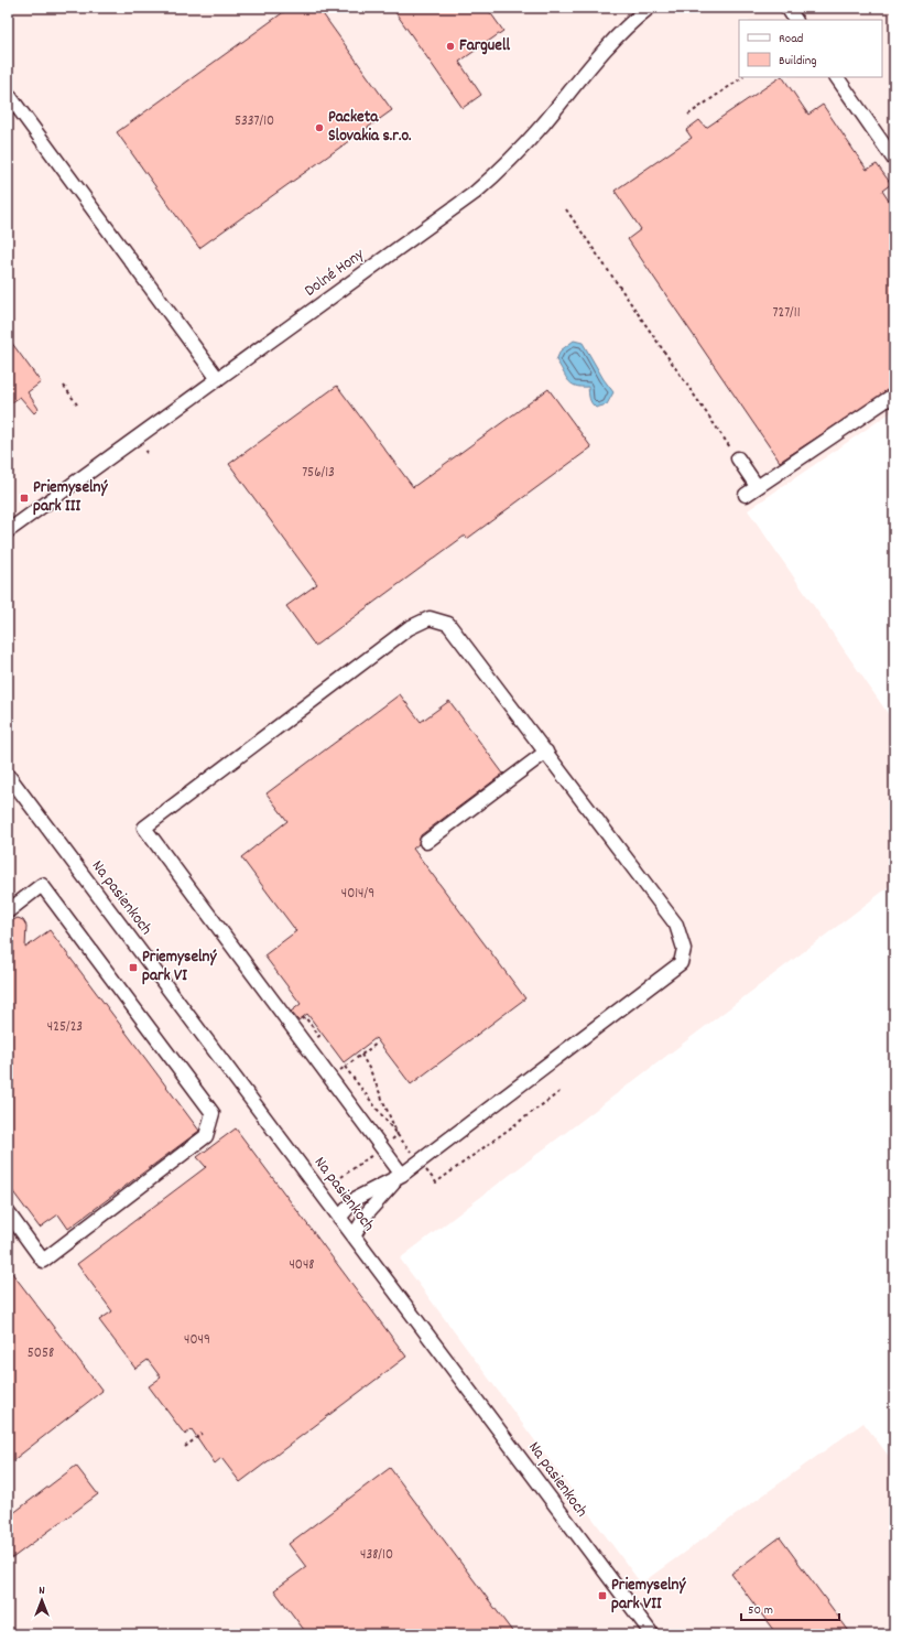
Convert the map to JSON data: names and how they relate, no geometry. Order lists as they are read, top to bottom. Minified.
{"streets":{"street":["Dolné Hony","Na pasienkoch"]},"places":{"other":["Farguell","Packeta Slovakia s.r.o."],"transit":["Priemyselný park III","Priemyselný park VI","Priemyselný park VII"]},"house_numbers":["5337/10","727/11","756/13","4014/9","425/23","4048","4049","5058","438/10"],"legend":["Road","Building"],"scale_bar":"50 m","north":"top"}
